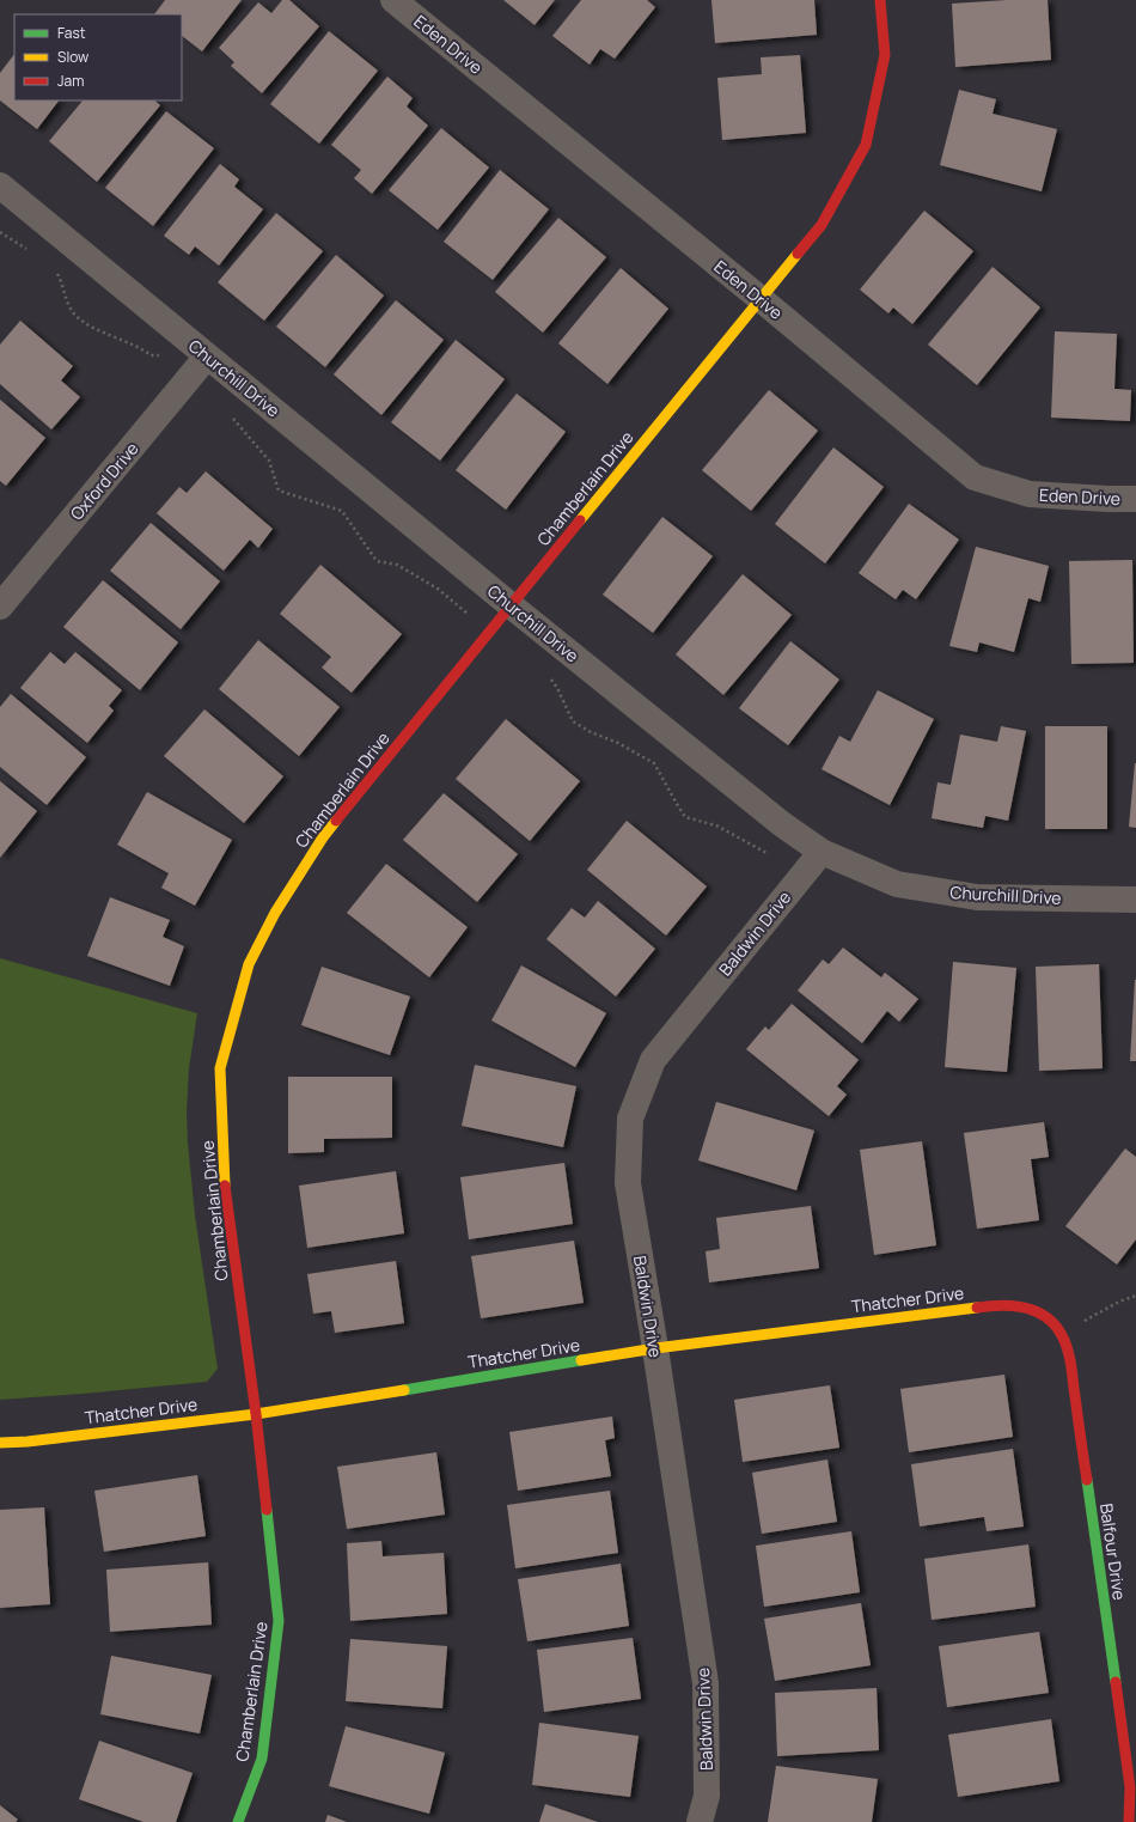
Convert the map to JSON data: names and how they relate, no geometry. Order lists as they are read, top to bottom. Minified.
{"streets":{"street":["Eden Drive","Churchill Drive","Oxford Drive","Chamberlain Drive","Baldwin Drive","Thatcher Drive","Balfour Drive"]},"crossings":[["Eden Drive","Chamberlain Drive"],["Churchill Drive","Oxford Drive"],["Churchill Drive","Chamberlain Drive"],["Churchill Drive","Baldwin Drive"],["Chamberlain Drive","Thatcher Drive"],["Baldwin Drive","Thatcher Drive"],["Thatcher Drive","Balfour Drive"]],"legend":["Fast","Slow","Jam"]}
